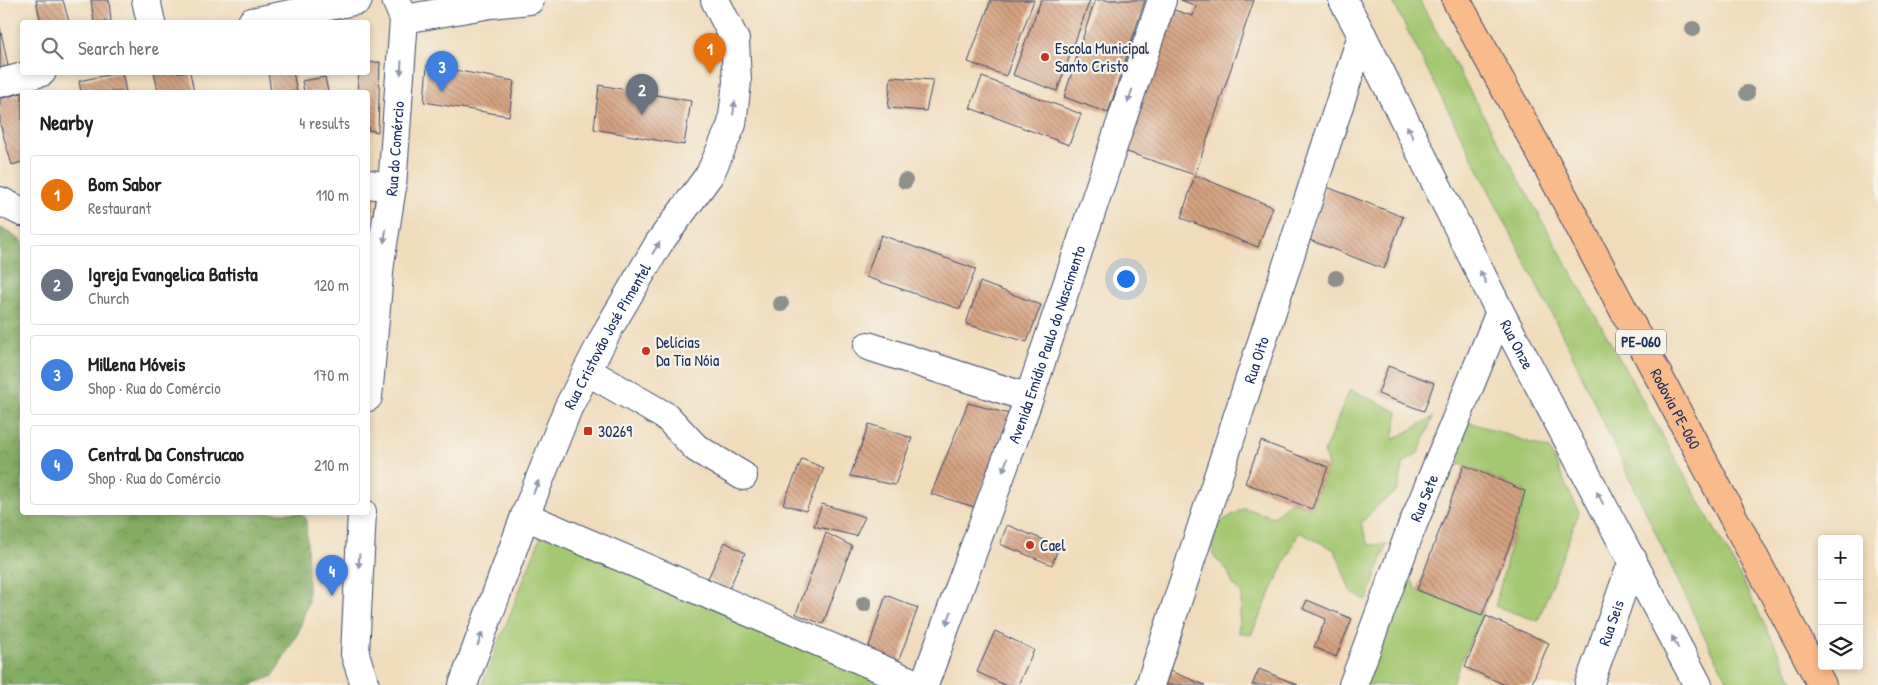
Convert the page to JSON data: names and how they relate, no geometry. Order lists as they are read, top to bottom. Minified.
{"streets":{"main road":["PE-060","Rodovia PE-060"],"street":["Rua do Comércio","Rua Cristovão José Pimentel","Avenida Emídio Paulo do Nascimento","Rua Onze","Rua Oito","Rua Sete","Rua Seis"]},"crossings":[["Rua Onze","Rua Oito"],["Rua Onze","Rua Sete"],["Rua Onze","Rua Seis"]],"one_way":["Rua do Comércio","Rua Cristovão José Pimentel","Avenida Emídio Paulo do Nascimento","Rua Onze"],"places":{"other":["Escola Municipal Santo Cristo","Delícias Da Tia Nóia","Cael"],"transit":["30269"]},"page":{"search":"Search here","pins":["1","3","2","4"],"heading":["Nearby","4 results"],"list":[{"mark":"1","name":"Bom Sabor","note":"Restaurant","value":"110 m"},{"mark":"2","name":"Igreja Evangelica Batista","note":"Church","value":"120 m"},{"mark":"3","name":"Millena Móveis","note":"Shop · Rua do Comércio","value":"170 m"},{"mark":"4","name":"Central Da Construcao","note":"Shop · Rua do Comércio","value":"210 m"}],"map_buttons":["+","−"]}}
